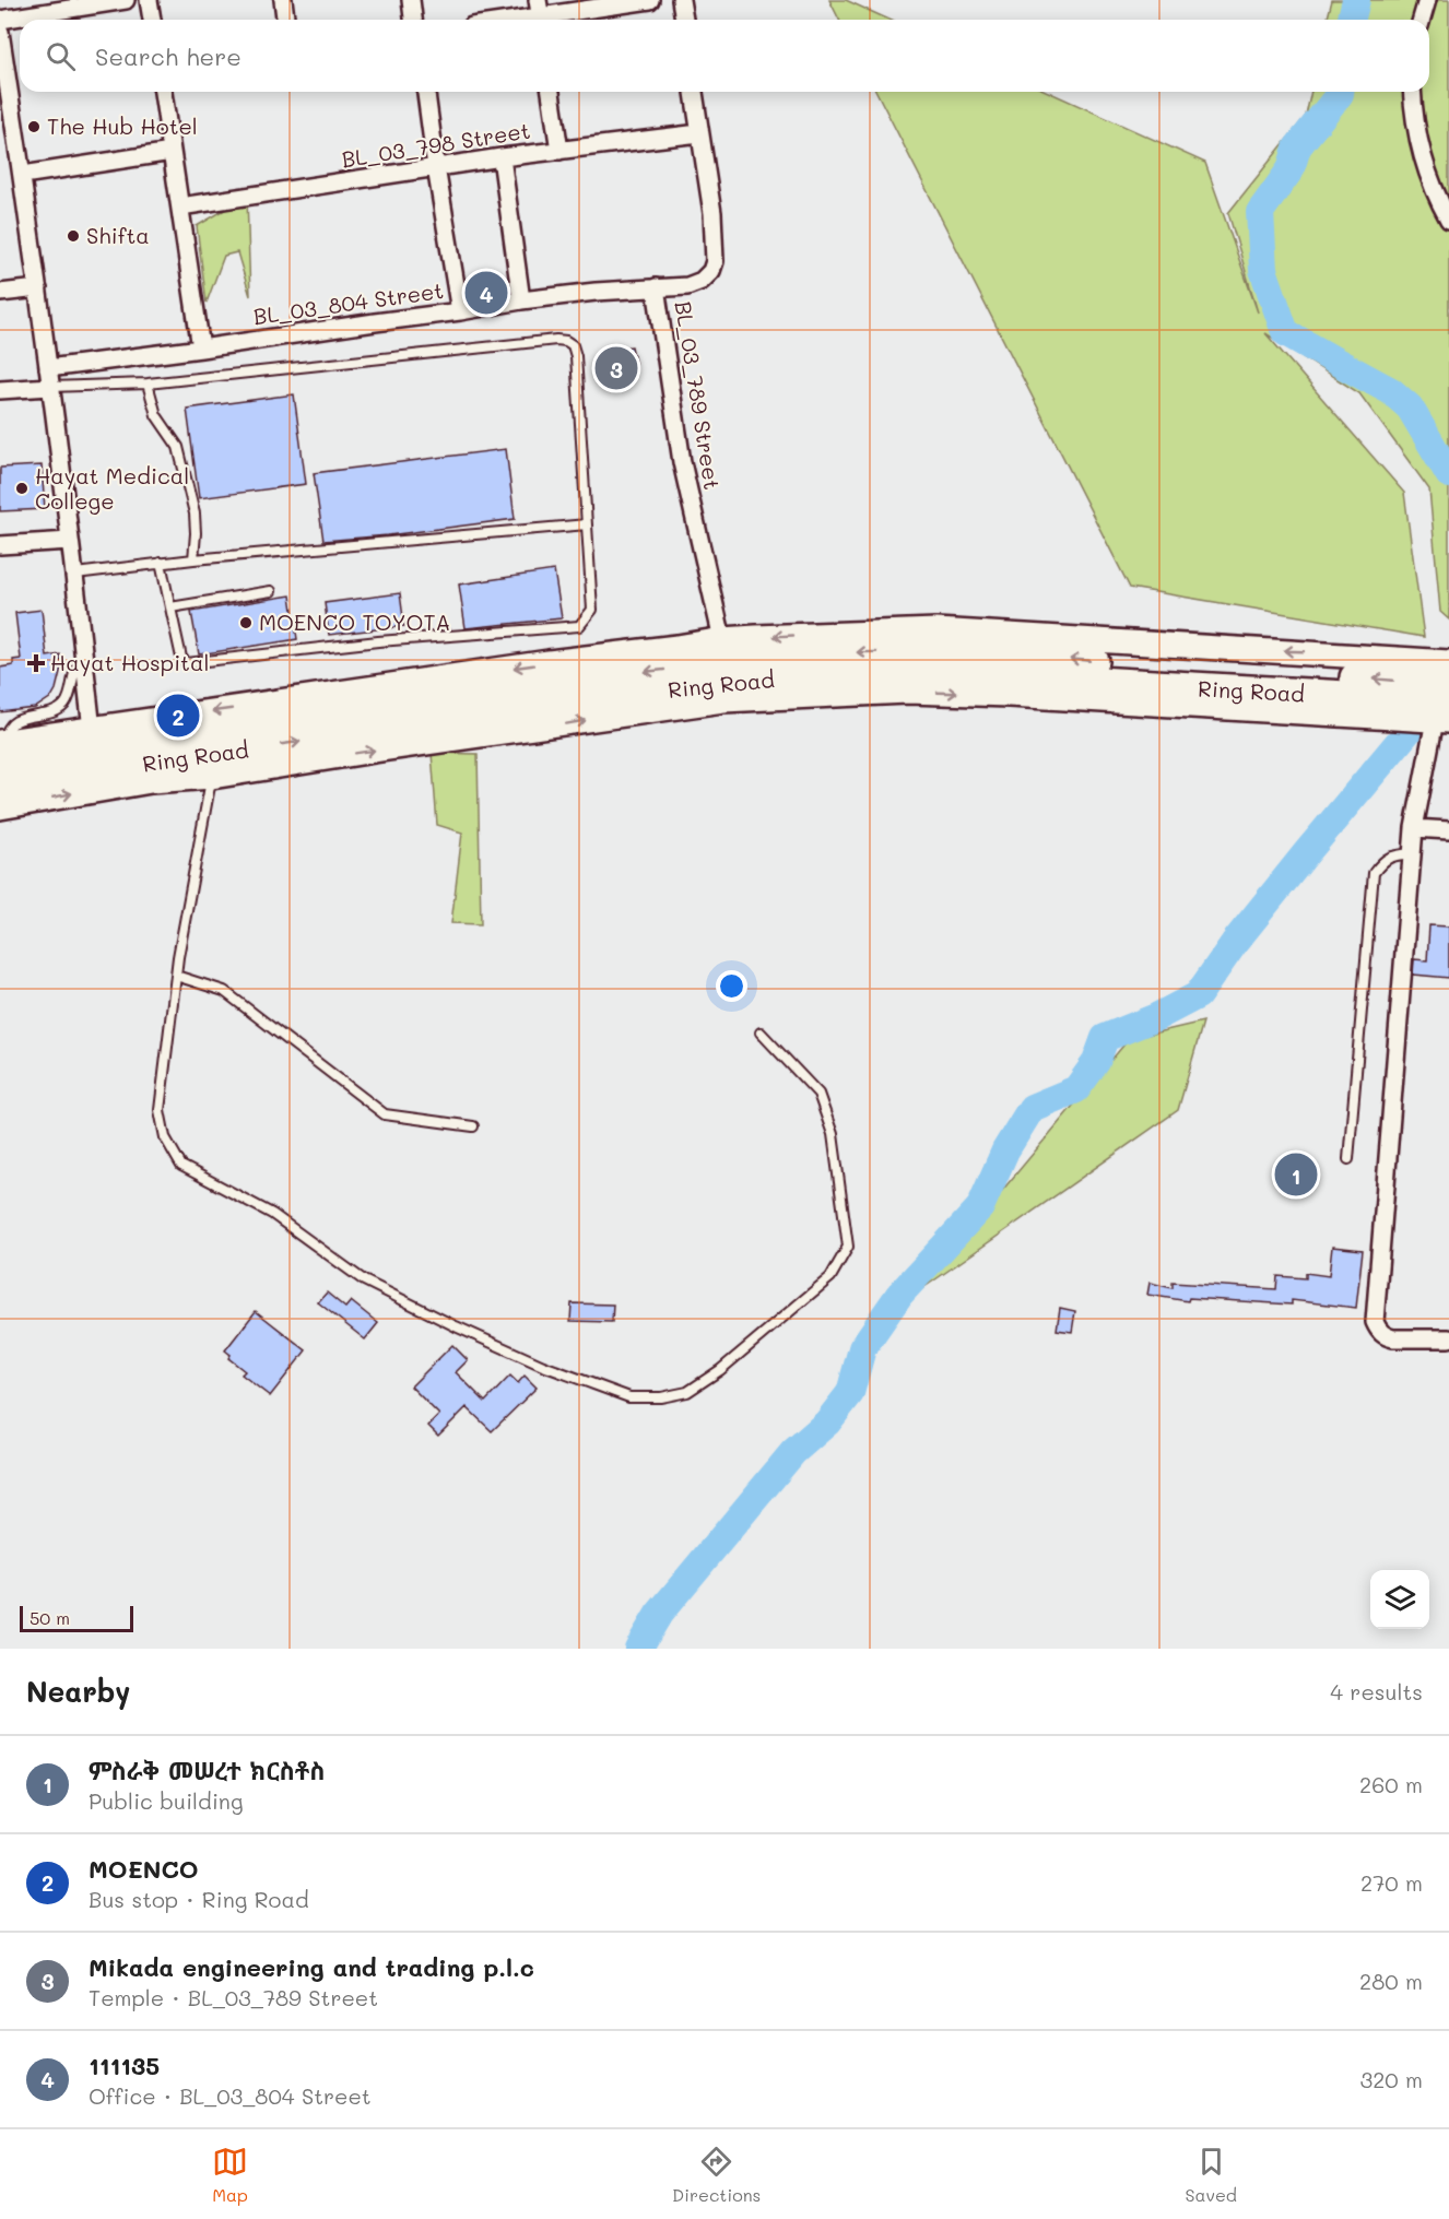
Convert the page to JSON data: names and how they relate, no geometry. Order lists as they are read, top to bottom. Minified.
{"streets":{"highway":["Ring Road"],"street":["BL_03_798 Street","BL_03_804 Street","BL_03_789 Street"]},"crossings":[["BL_03_798 Street","BL_03_789 Street"],["BL_03_804 Street","BL_03_789 Street"],["BL_03_789 Street","Ring Road"]],"places":{"other":["The Hub Hotel","Shifta","Hayat Medical College","MOENCO TOYOTA"],"health":["Hayat Hospital"]},"scale_bar":"50 m","page":{"search":"Search here","pins":["4","3","2","1"],"scale":"50 m","heading":["Nearby","4 results"],"list":[{"mark":"1","name":"ምስራቅ መሠረተ ክርስቶስ","note":"Public building","value":"260 m"},{"mark":"2","name":"MOENCO","note":"Bus stop · Ring Road","value":"270 m"},{"mark":"3","name":"Mikada engineering and trading p.l.c","note":"Temple · BL_03_789 Street","value":"280 m"},{"mark":"4","name":"111135","note":"Office · BL_03_804 Street","value":"320 m"}],"nav":["Map","Directions","Saved"]}}
